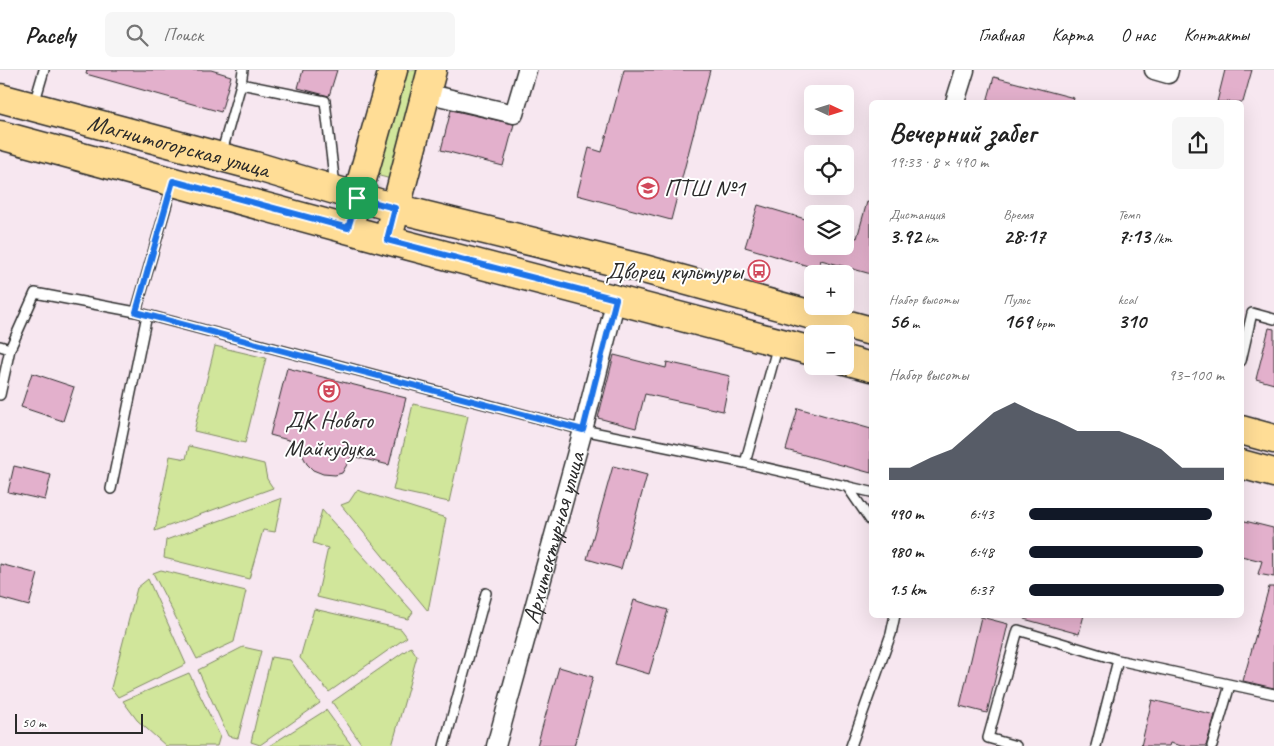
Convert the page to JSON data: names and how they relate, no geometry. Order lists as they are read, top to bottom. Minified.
{"streets":{"main road":["Магнитогорская улица"],"street":["Архитектурная улица"]},"crossings":[["Магнитогорская улица","Архитектурная улица"]],"places":{"school or university":["ПТШ №1"],"bus stop":["Дворец культуры"],"theatre":["ДК Нового Майкудука"]},"scale_bar":"50 m","north":"right","page":{"header":"Pacely","search":"Поиск","nav":["Главная","Карта","О нас","Контакты"],"map_buttons":["+","−"],"heading":["Вечерний забег","19:33 · 8 × 490 m"],"stats":[["Дистанция","3.92 km"],["Время","28:17"],["Темп","7:13 /km"],["Набор высоты","56 m"],["Пульс","169 bpm"],["kcal","310"]],"chart":["Набор высоты","93–100 m"],"list":[{"name":"490 m","note":"6:43"},{"name":"980 m","note":"6:48"},{"name":"1.5 km","note":"6:37"}],"scale":"50 m"}}
